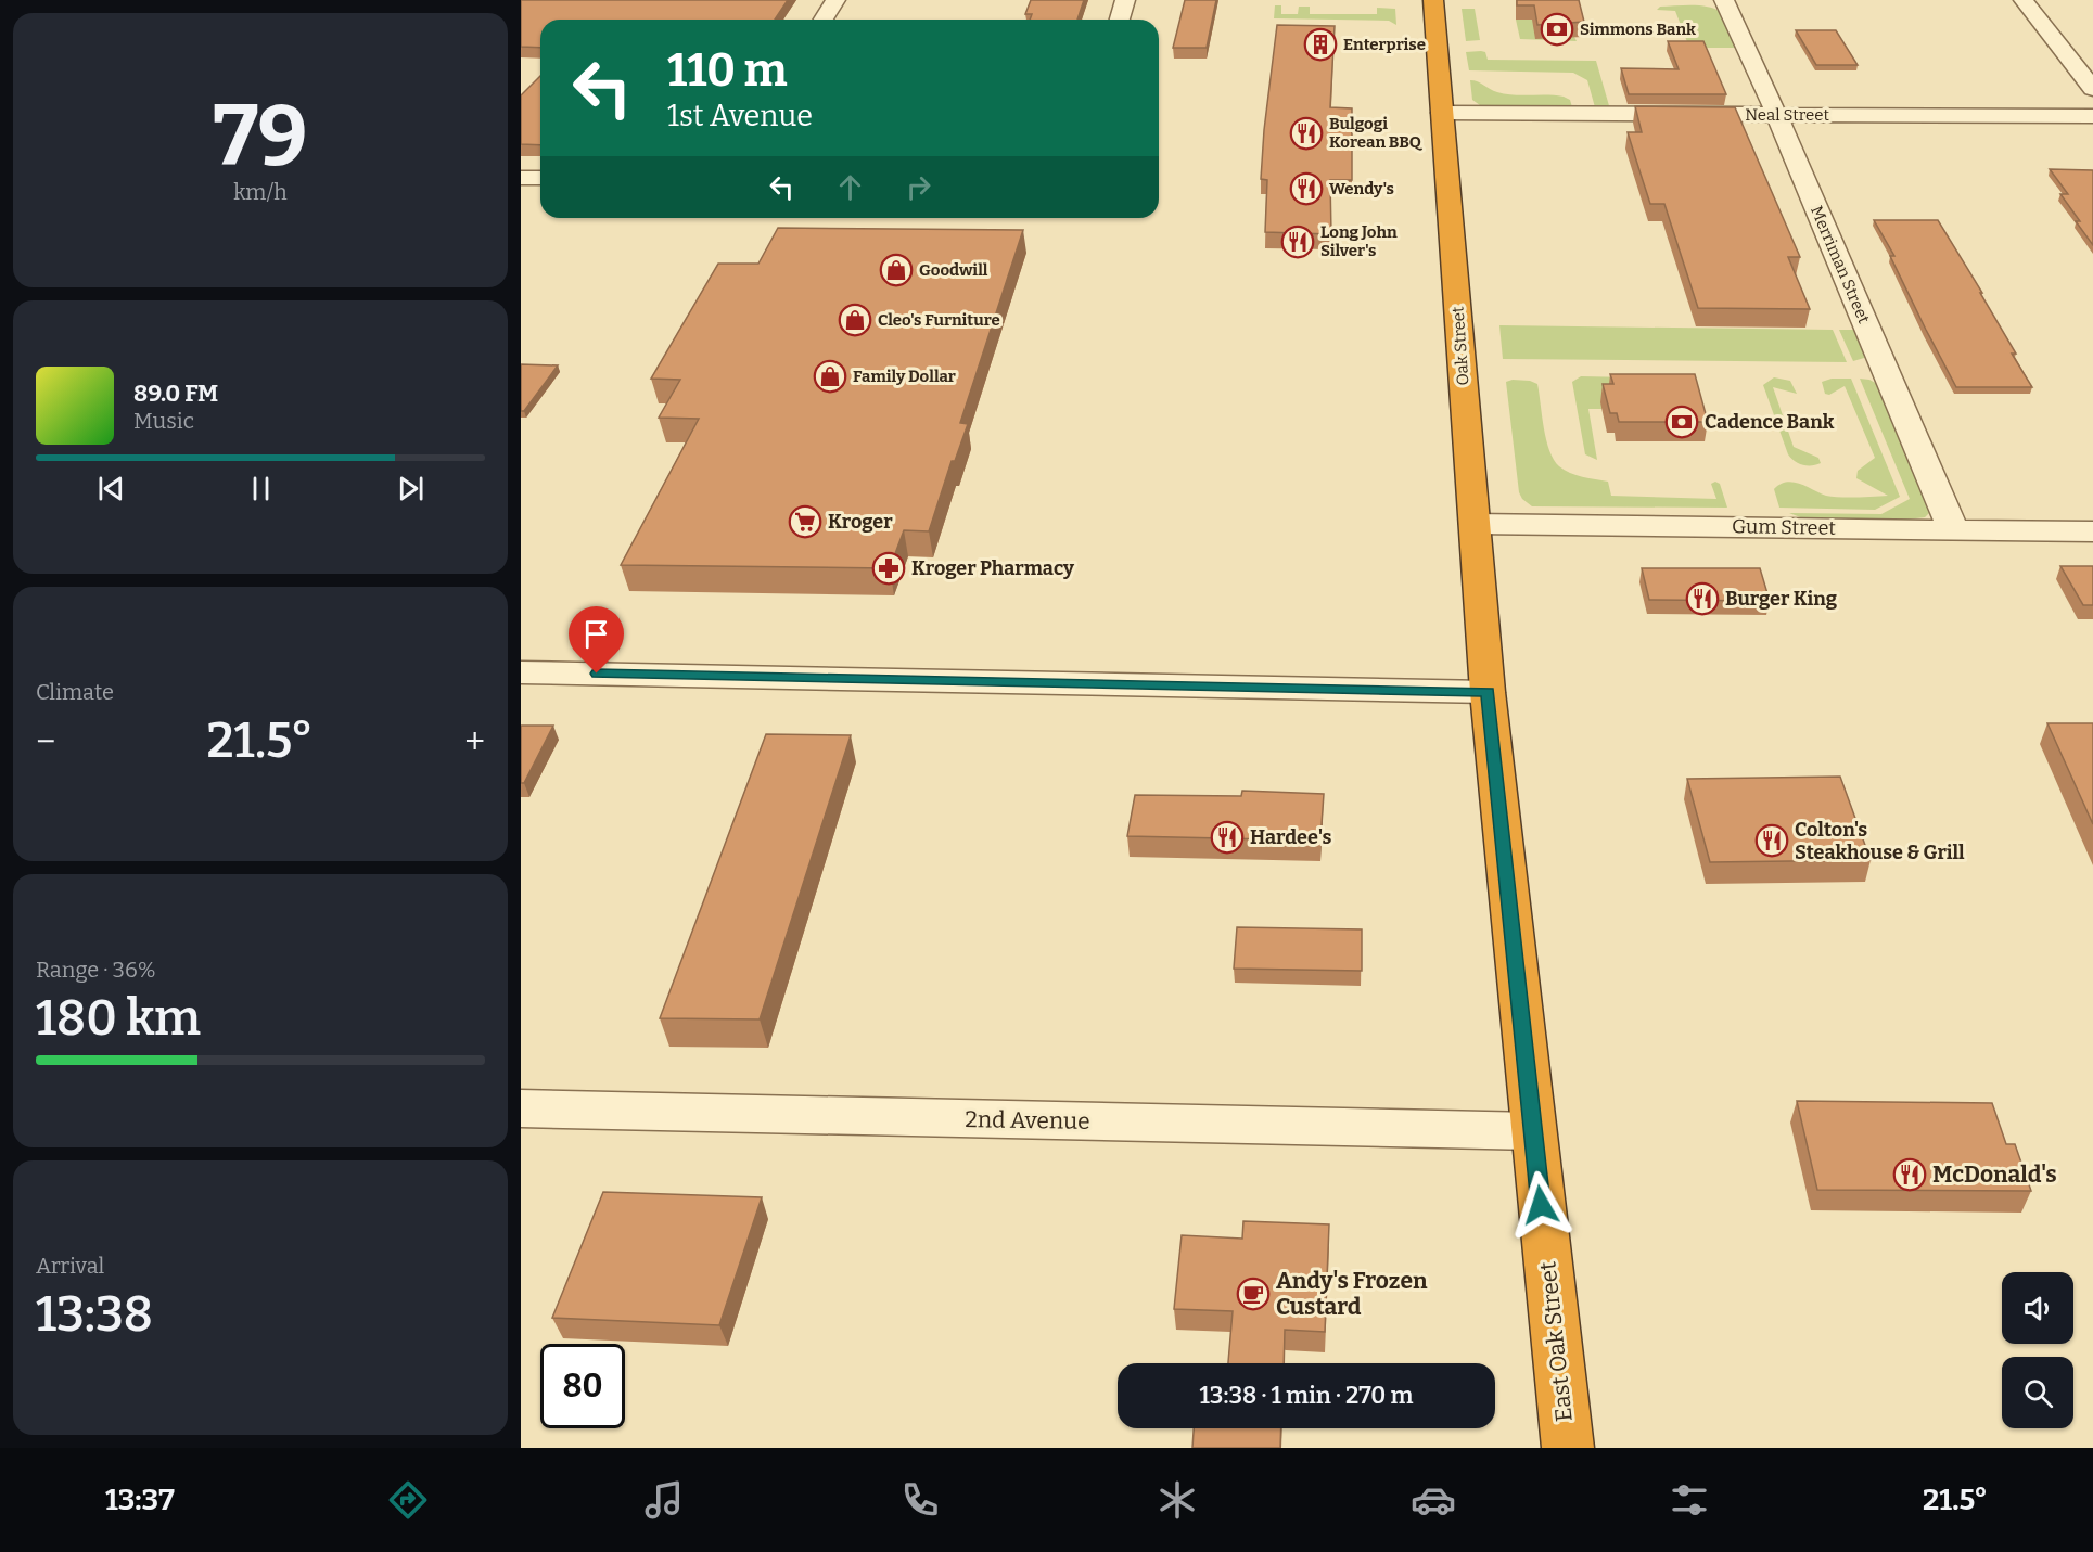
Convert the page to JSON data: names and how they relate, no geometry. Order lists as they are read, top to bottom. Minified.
{"streets":{"highway":["Oak Street","East Oak Street"],"street":["Neal Street","Merriman Street","Gum Street","2nd Avenue"]},"crossings":[["Neal Street","Merriman Street"],["Neal Street","Oak Street"],["Merriman Street","Gum Street"],["Oak Street","Gum Street"],["Oak Street","East Oak Street"],["2nd Avenue","East Oak Street"]],"places":{"bank":["Simmons Bank","Cadence Bank"],"building":["Enterprise"],"restaurant":["Bulgogi Korean BBQ","Wendy's","Long John Silver's","Burger King","Hardee's","Colton's Steakhouse & Grill","McDonald's"],"shop":["Goodwill","Cleo's Furniture","Family Dollar"],"supermarket":["Kroger"],"pharmacy":["Kroger Pharmacy"],"cafe":["Andy's Frozen Custard"]},"page":{"tile":[["79","km/h"],"Climate",["Range · 36%","180 km"],["Arrival","13:38"]],"turn":["110 m","1st Avenue"],"song":["89.0 FM","Music"],"heat":["−","21.5°","+"],"limit":"80","trip":"13:38 · 1 min · 270 m","tabs":["13:37","21.5°"]}}
